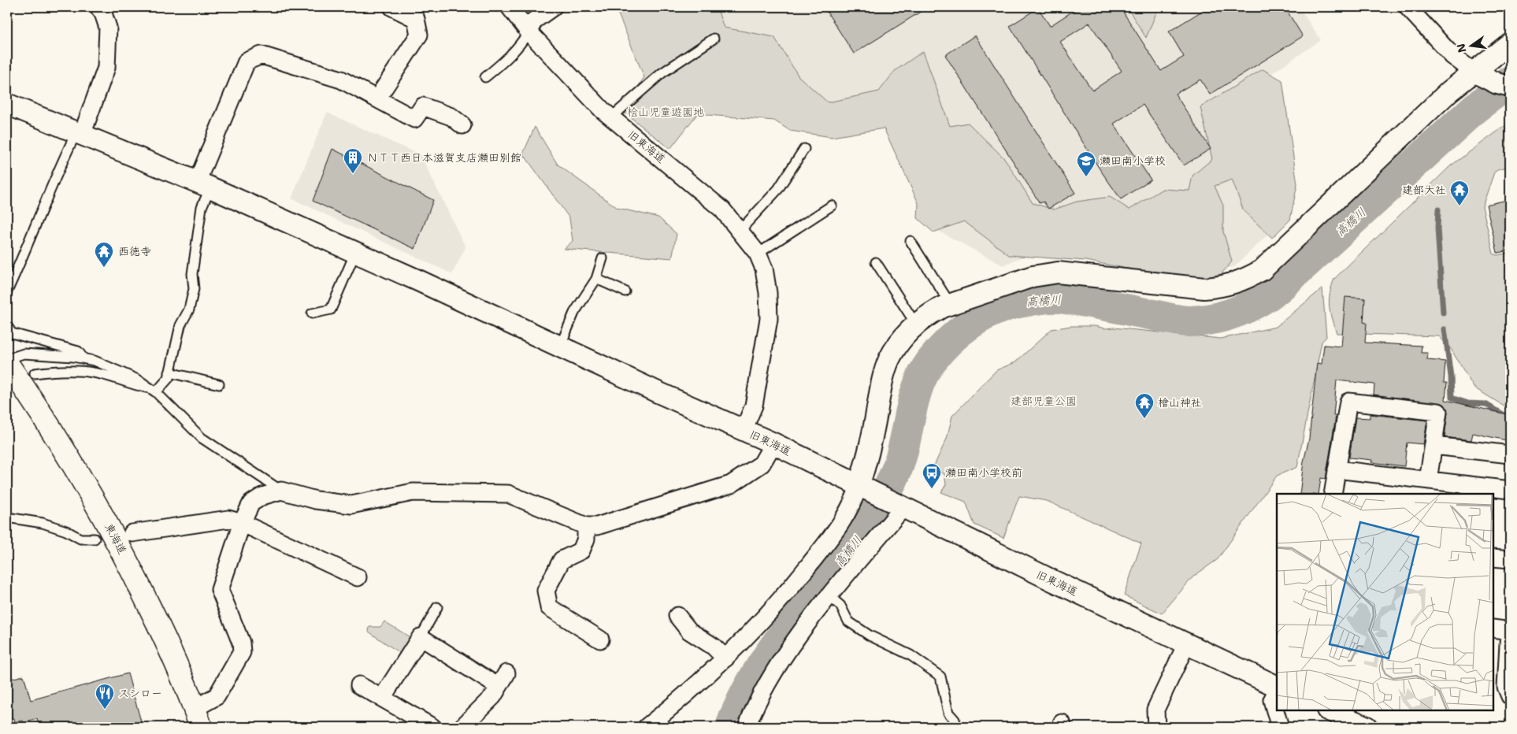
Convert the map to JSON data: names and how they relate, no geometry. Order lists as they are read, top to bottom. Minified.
{"streets":{"highway":["東海道"],"street":["旧東海道"]},"water":["高橋川"],"parks":["桧山児童遊園地","建部児童公園"],"places":{"building":["ＮＴＴ西日本滋賀支店瀬田別館"],"school or university":["瀬田南小学校"],"temple":["建部大社","西徳寺","檜山神社"],"bus stop":["瀬田南小学校前"],"restaurant":["スシロー"]},"north":"left"}
